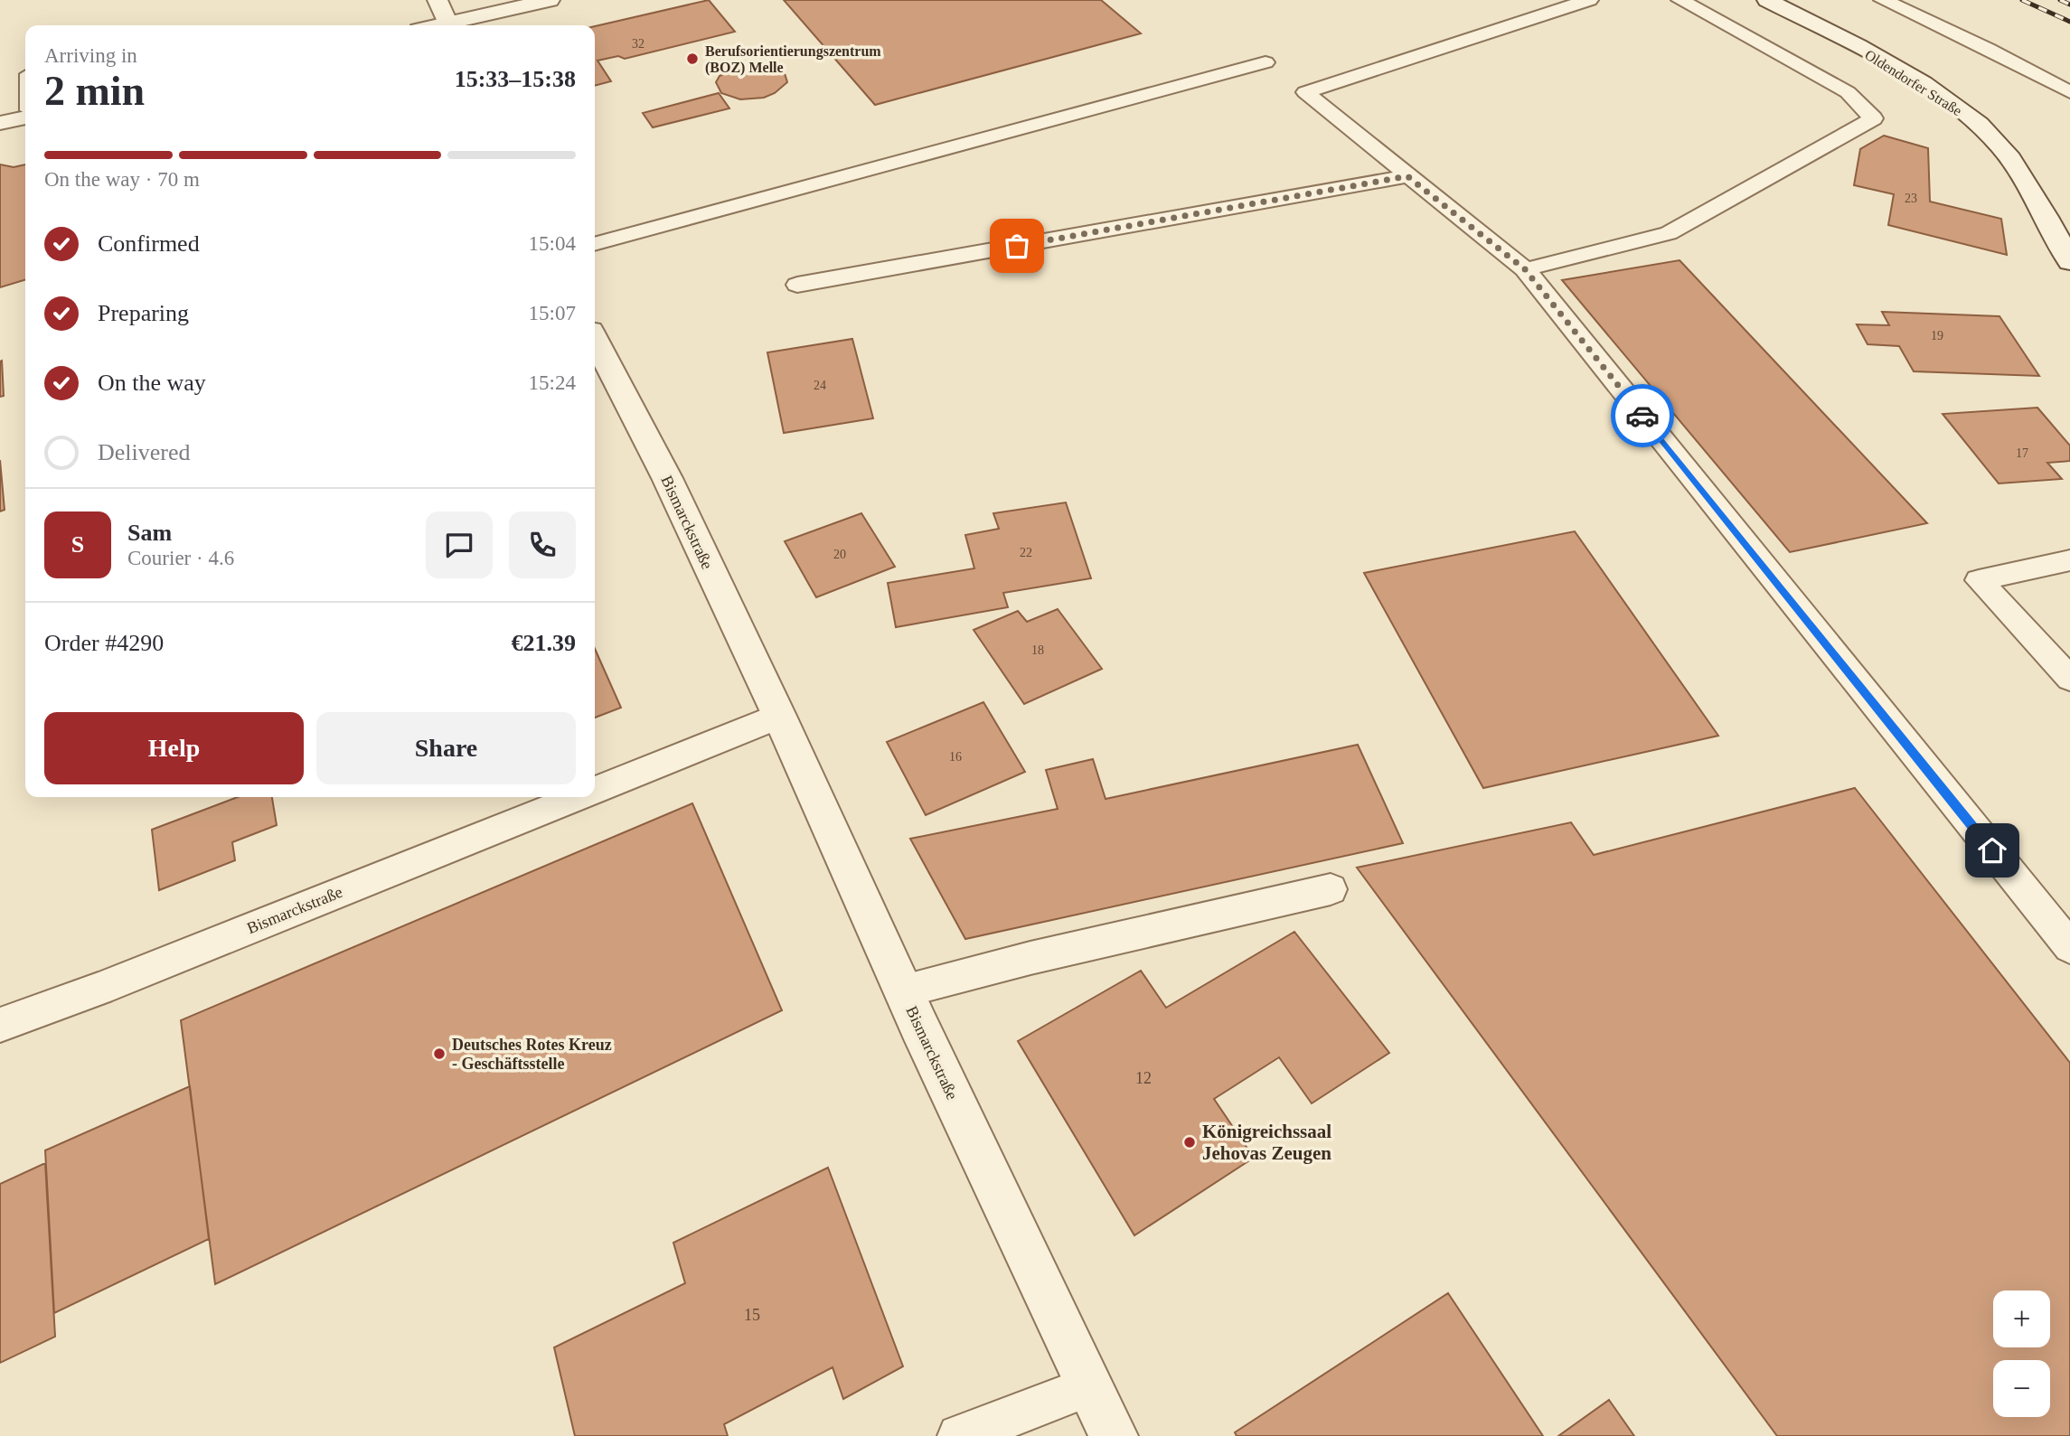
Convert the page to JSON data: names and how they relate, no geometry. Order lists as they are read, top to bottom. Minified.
{"streets":{"street":["Oldendorfer Straße","Bismarckstraße"]},"places":["Berufsorientierungszentrum (BOZ) Melle","Deutsches Rotes Kreuz - Geschäftsstelle","Königreichssaal Jehovas Zeugen"],"house_numbers":["32","23","19","24","17","22","20","18","16","12","15"],"page":{"heading":["2 min","Arriving in","15:33–15:38"],"panel":["Sam","Courier · 4.6","Order #4290","€21.39"],"bar":"On the way · 70 m","list":[["Confirmed","15:04"],["Preparing","15:07"],["On the way","15:24"],"Delivered"],"round":"S","buttons":["Help","Share"],"map_buttons":["+","−"]}}
